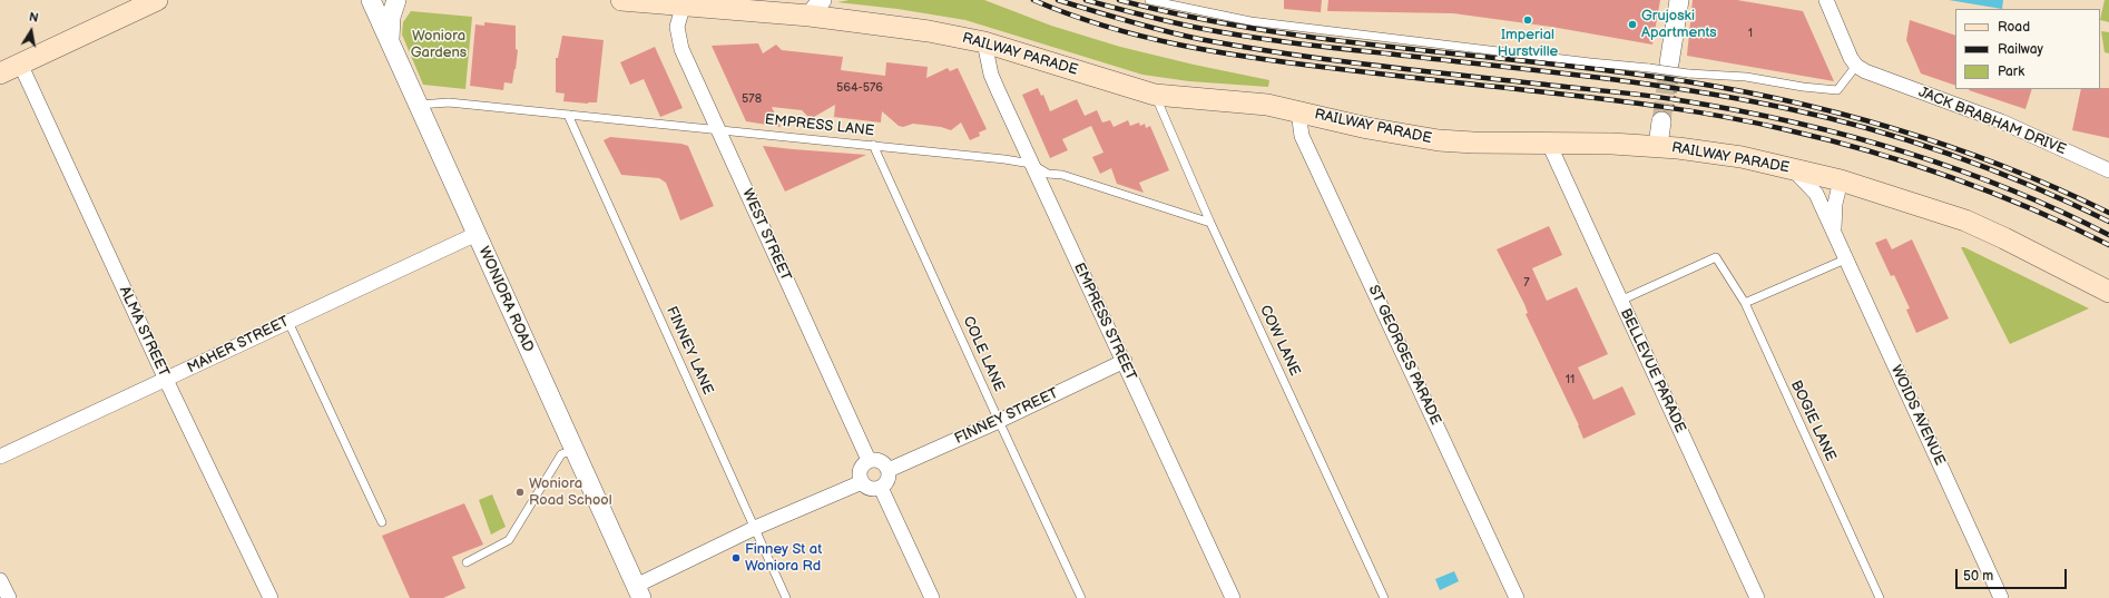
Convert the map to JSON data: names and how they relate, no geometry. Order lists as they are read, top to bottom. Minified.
{"streets":{"main road":["RAILWAY PARADE"],"street":["JACK BRABHAM DRIVE","WEST STREET","WONIORA ROAD","EMPRESS STREET","ALMA STREET","MAHER STREET","ST GEORGES PARADE","BELLEVUE PARADE","WOIDS AVENUE","FINNEY STREET"],"lane":["EMPRESS LANE","COW LANE","FINNEY LANE","COLE LANE","BOGIE LANE"]},"crossings":[["RAILWAY PARADE","WEST STREET"],["RAILWAY PARADE","EMPRESS STREET"],["RAILWAY PARADE","COW LANE"],["RAILWAY PARADE","ST GEORGES PARADE"],["RAILWAY PARADE","BELLEVUE PARADE"],["RAILWAY PARADE","WOIDS AVENUE"],["EMPRESS LANE","WEST STREET"],["EMPRESS LANE","WONIORA ROAD"],["EMPRESS LANE","EMPRESS STREET"],["EMPRESS LANE","COW LANE"],["EMPRESS LANE","FINNEY LANE"],["EMPRESS LANE","COLE LANE"],["WEST STREET","FINNEY STREET"],["WONIORA ROAD","MAHER STREET"],["EMPRESS STREET","FINNEY STREET"],["ALMA STREET","MAHER STREET"],["COLE LANE","FINNEY STREET"],["BELLEVUE PARADE","BOGIE LANE"]],"parks":["Woniora Gardens"],"places":["Imperial Hurstville","Grujoski Apartments","Woniora Road School","Finney St at Woniora Rd"],"house_numbers":["1","564-576","578","7","11"],"legend":["Road","Railway","Park"],"scale_bar":"50 m","north":"top"}
